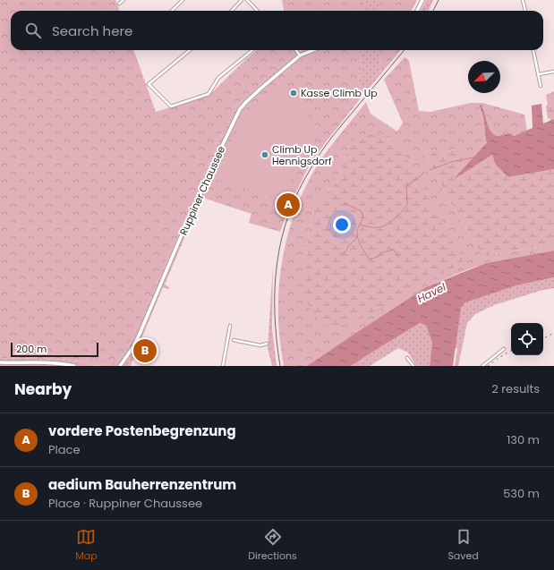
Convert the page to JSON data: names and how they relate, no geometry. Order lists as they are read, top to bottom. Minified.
{"streets":{"main road":["Ruppiner Chaussee"]},"water":["Havel"],"places":["Kasse Climb Up","Climb Up Hennigsdorf"],"scale_bar":"200 m","north":"bottom left","page":{"search":"Search here","pins":["A","B"],"scale":"200 m","heading":["Nearby","2 results"],"list":[{"mark":"A","name":"vordere Postenbegrenzung","note":"Place","value":"130 m"},{"mark":"B","name":"aedium Bauherrenzentrum","note":"Place · Ruppiner Chaussee","value":"530 m"}],"nav":["Map","Directions","Saved"]}}
